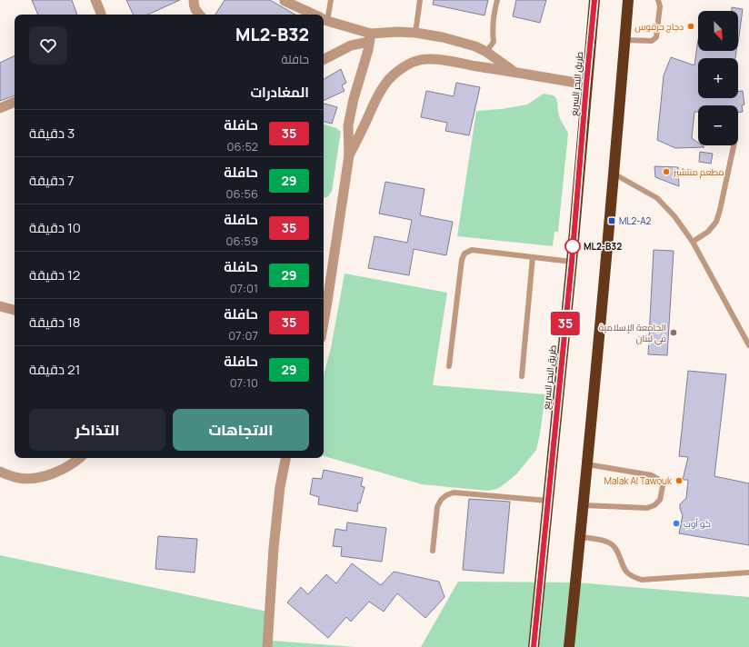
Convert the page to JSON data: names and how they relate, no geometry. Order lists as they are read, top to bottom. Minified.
{"streets":{"highway":["طريق البحر السريع"]},"places":{"other":["دجاج حرقوس","مطعم منتشيز","ML2-B32","الجامعة الإسلامية في لبنان","Malak Al Tawouk","كو أوب"],"transit":["ML2-A2"]},"lines":["bus line 35"],"north":"bottom right","page":{"on_map":"35","map_buttons":["+","−"],"heading":[["ML2-B32","حافلة"],"المغادرات"],"list":[{"mark":"35","name":"حافلة","note":"06:52","value":"3 دقيقة"},{"mark":"29","name":"حافلة","note":"06:56","value":"7 دقيقة"},{"mark":"35","name":"حافلة","note":"06:59","value":"10 دقيقة"},{"mark":"29","name":"حافلة","note":"07:01","value":"12 دقيقة"},{"mark":"35","name":"حافلة","note":"07:07","value":"18 دقيقة"},{"mark":"29","name":"حافلة","note":"07:10","value":"21 دقيقة"}],"buttons":["الاتجاهات","التذاكر"]}}
